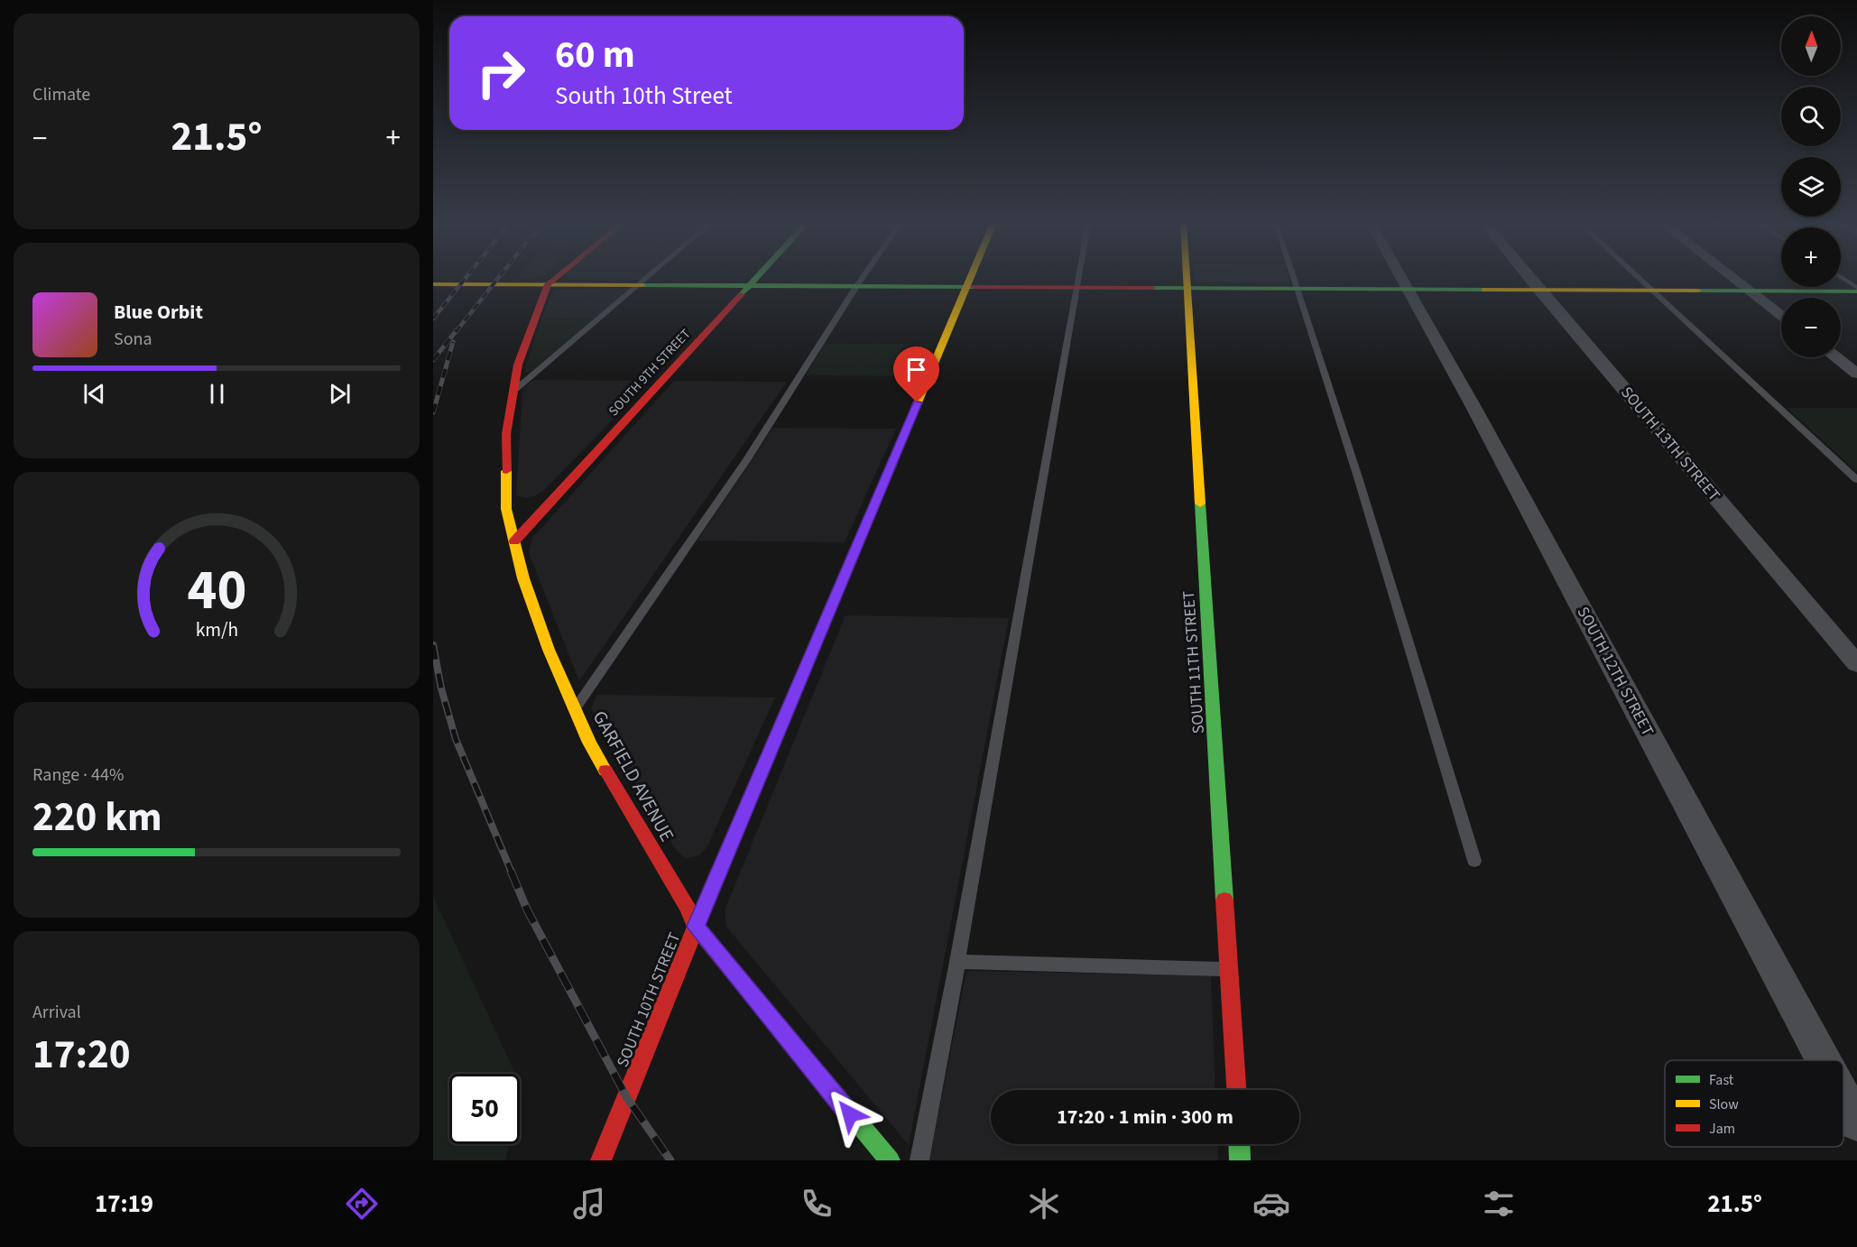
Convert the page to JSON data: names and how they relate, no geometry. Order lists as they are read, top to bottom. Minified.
{"streets":{"street":["SOUTH 9TH STREET","SOUTH 13TH STREET","SOUTH 11TH STREET","SOUTH 12TH STREET","GARFIELD AVENUE","SOUTH 10TH STREET"]},"crossings":[["SOUTH 9TH STREET","GARFIELD AVENUE"],["GARFIELD AVENUE","SOUTH 10TH STREET"]],"legend":["Fast","Slow","Jam"],"north":"top","page":{"tile":["Climate",["Range · 44%","220 km"],["Arrival","17:20"]],"map_buttons":["+","−"],"turn":["60 m","South 10th Street"],"heat":["−","21.5°","+"],"song":["Blue Orbit","Sona"],"limit":"50","trip":"17:20 · 1 min · 300 m","tabs":["17:19","21.5°"],"gauge":["40","km/h"]}}
